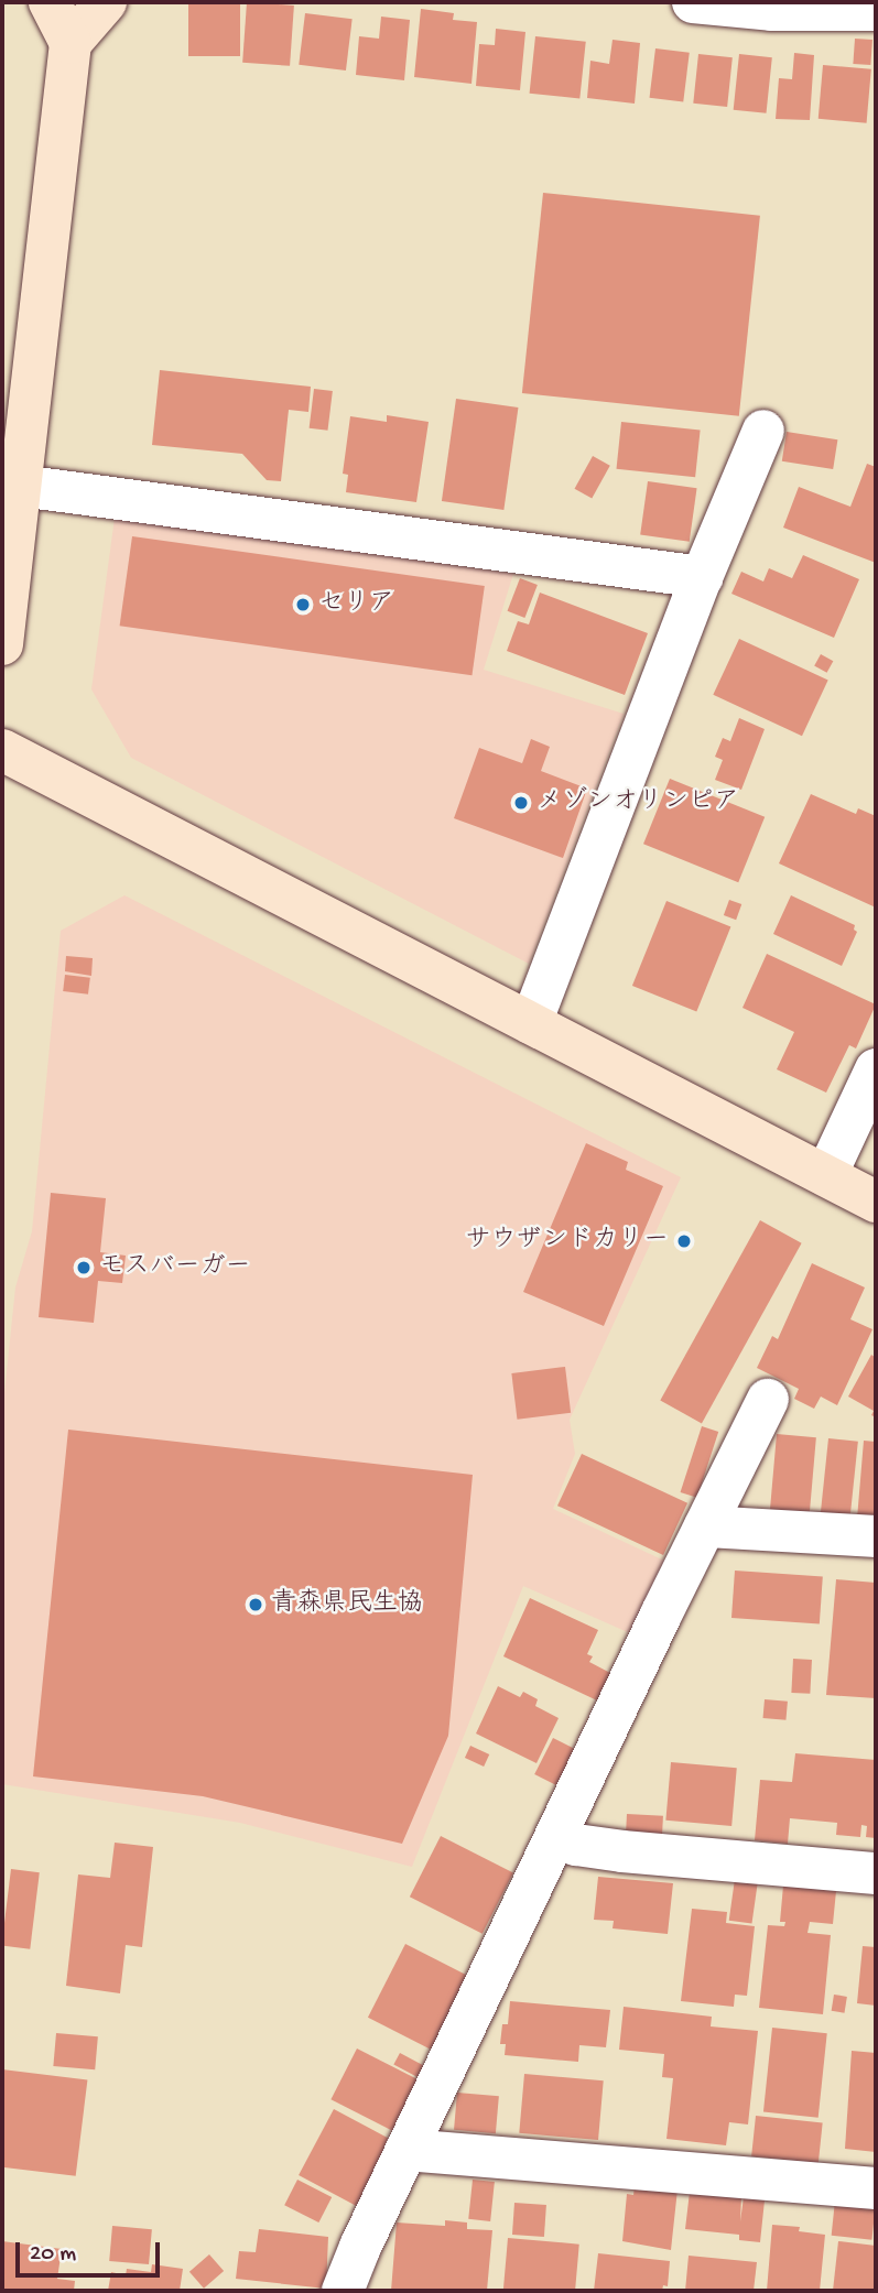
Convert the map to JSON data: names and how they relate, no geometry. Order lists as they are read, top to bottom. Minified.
{"places":["セリア","メゾンオリンピア","サウザンドカリー","モスバーガー","青森県民生協"],"scale_bar":"20 m"}
